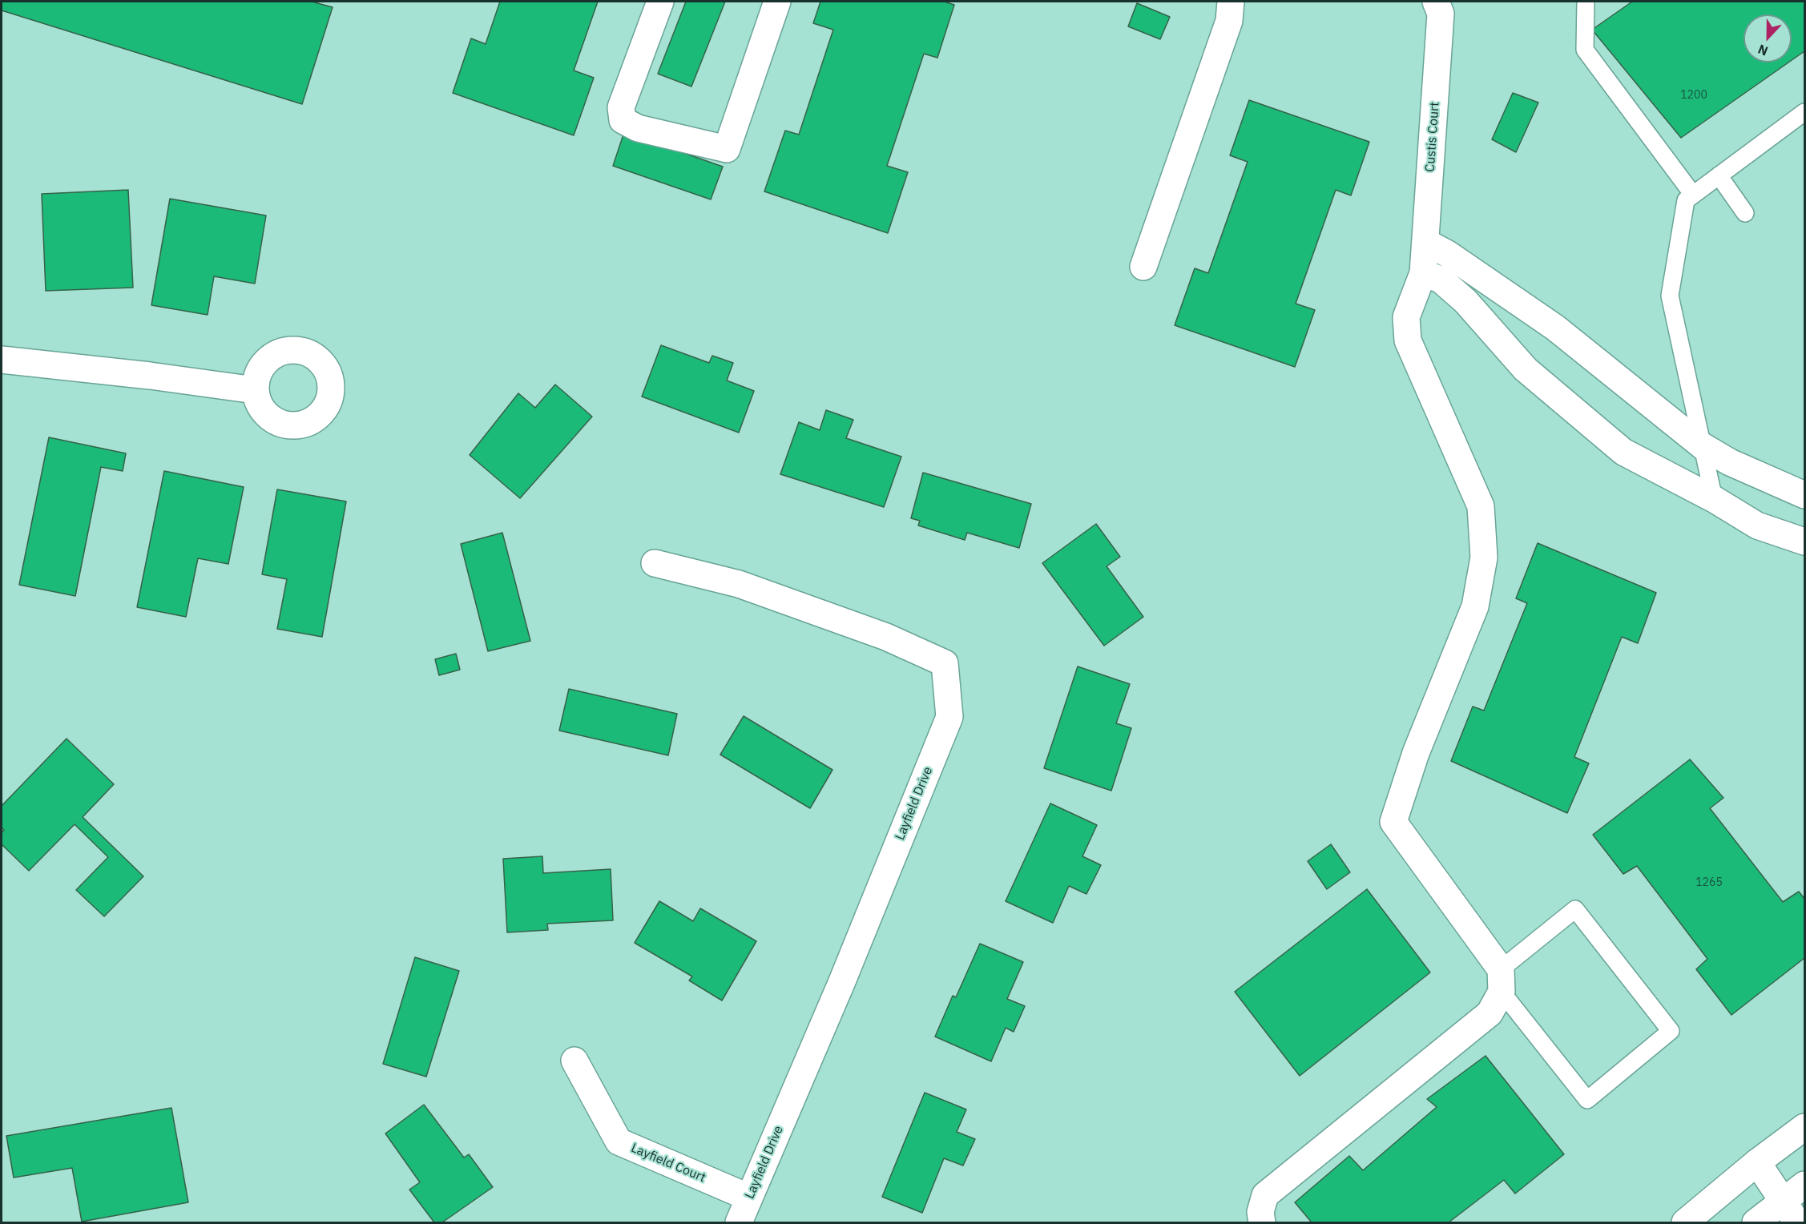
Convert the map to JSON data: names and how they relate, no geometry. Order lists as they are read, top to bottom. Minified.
{"streets":{"street":["Custis Court","Layfield Drive","Layfield Court"]},"crossings":[["Layfield Drive","Layfield Court"]],"house_numbers":["1200","1265"],"north":"bottom"}
